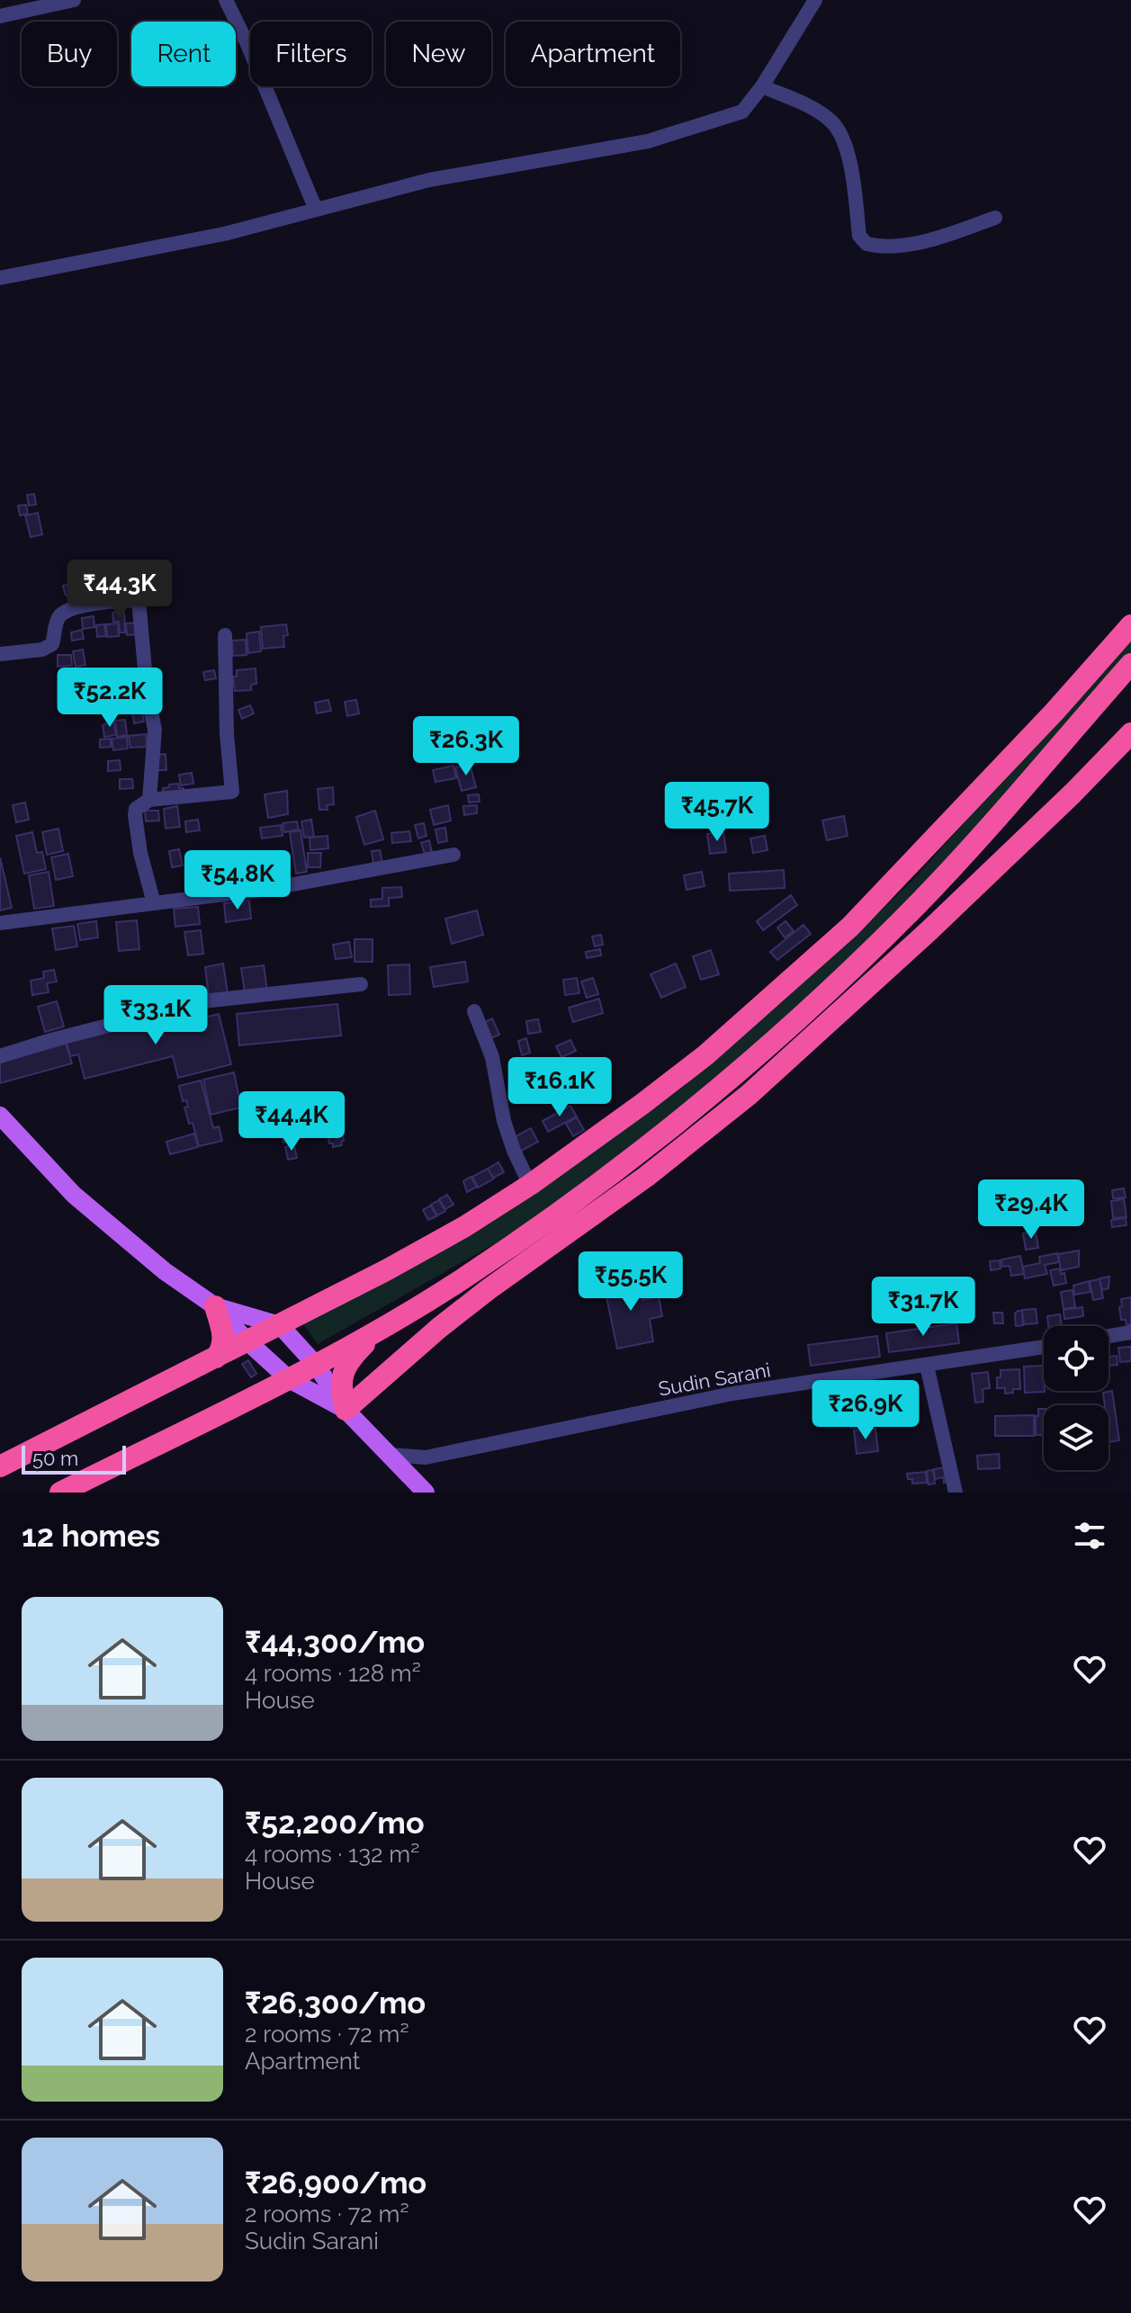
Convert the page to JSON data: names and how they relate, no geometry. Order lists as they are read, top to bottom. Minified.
{"streets":{"street":["Sudin Sarani"]},"scale_bar":"50 m","page":{"chip":["Buy","Rent","Filters","New","Apartment"],"price":["₹44.3K","₹52.2K","₹26.3K","₹45.7K","₹54.8K","₹33.1K","₹16.1K","₹44.4K","₹29.4K","₹55.5K","₹31.7K","₹26.9K"],"scale":"50 m","heading":"12 homes","list":[{"name":"₹44,300/mo","note":"4 rooms · 128 m² · House"},{"name":"₹52,200/mo","note":"4 rooms · 132 m² · House"},{"name":"₹26,300/mo","note":"2 rooms · 72 m² · Apartment"},{"name":"₹26,900/mo","note":"2 rooms · 72 m² · Sudin Sarani"}]}}
